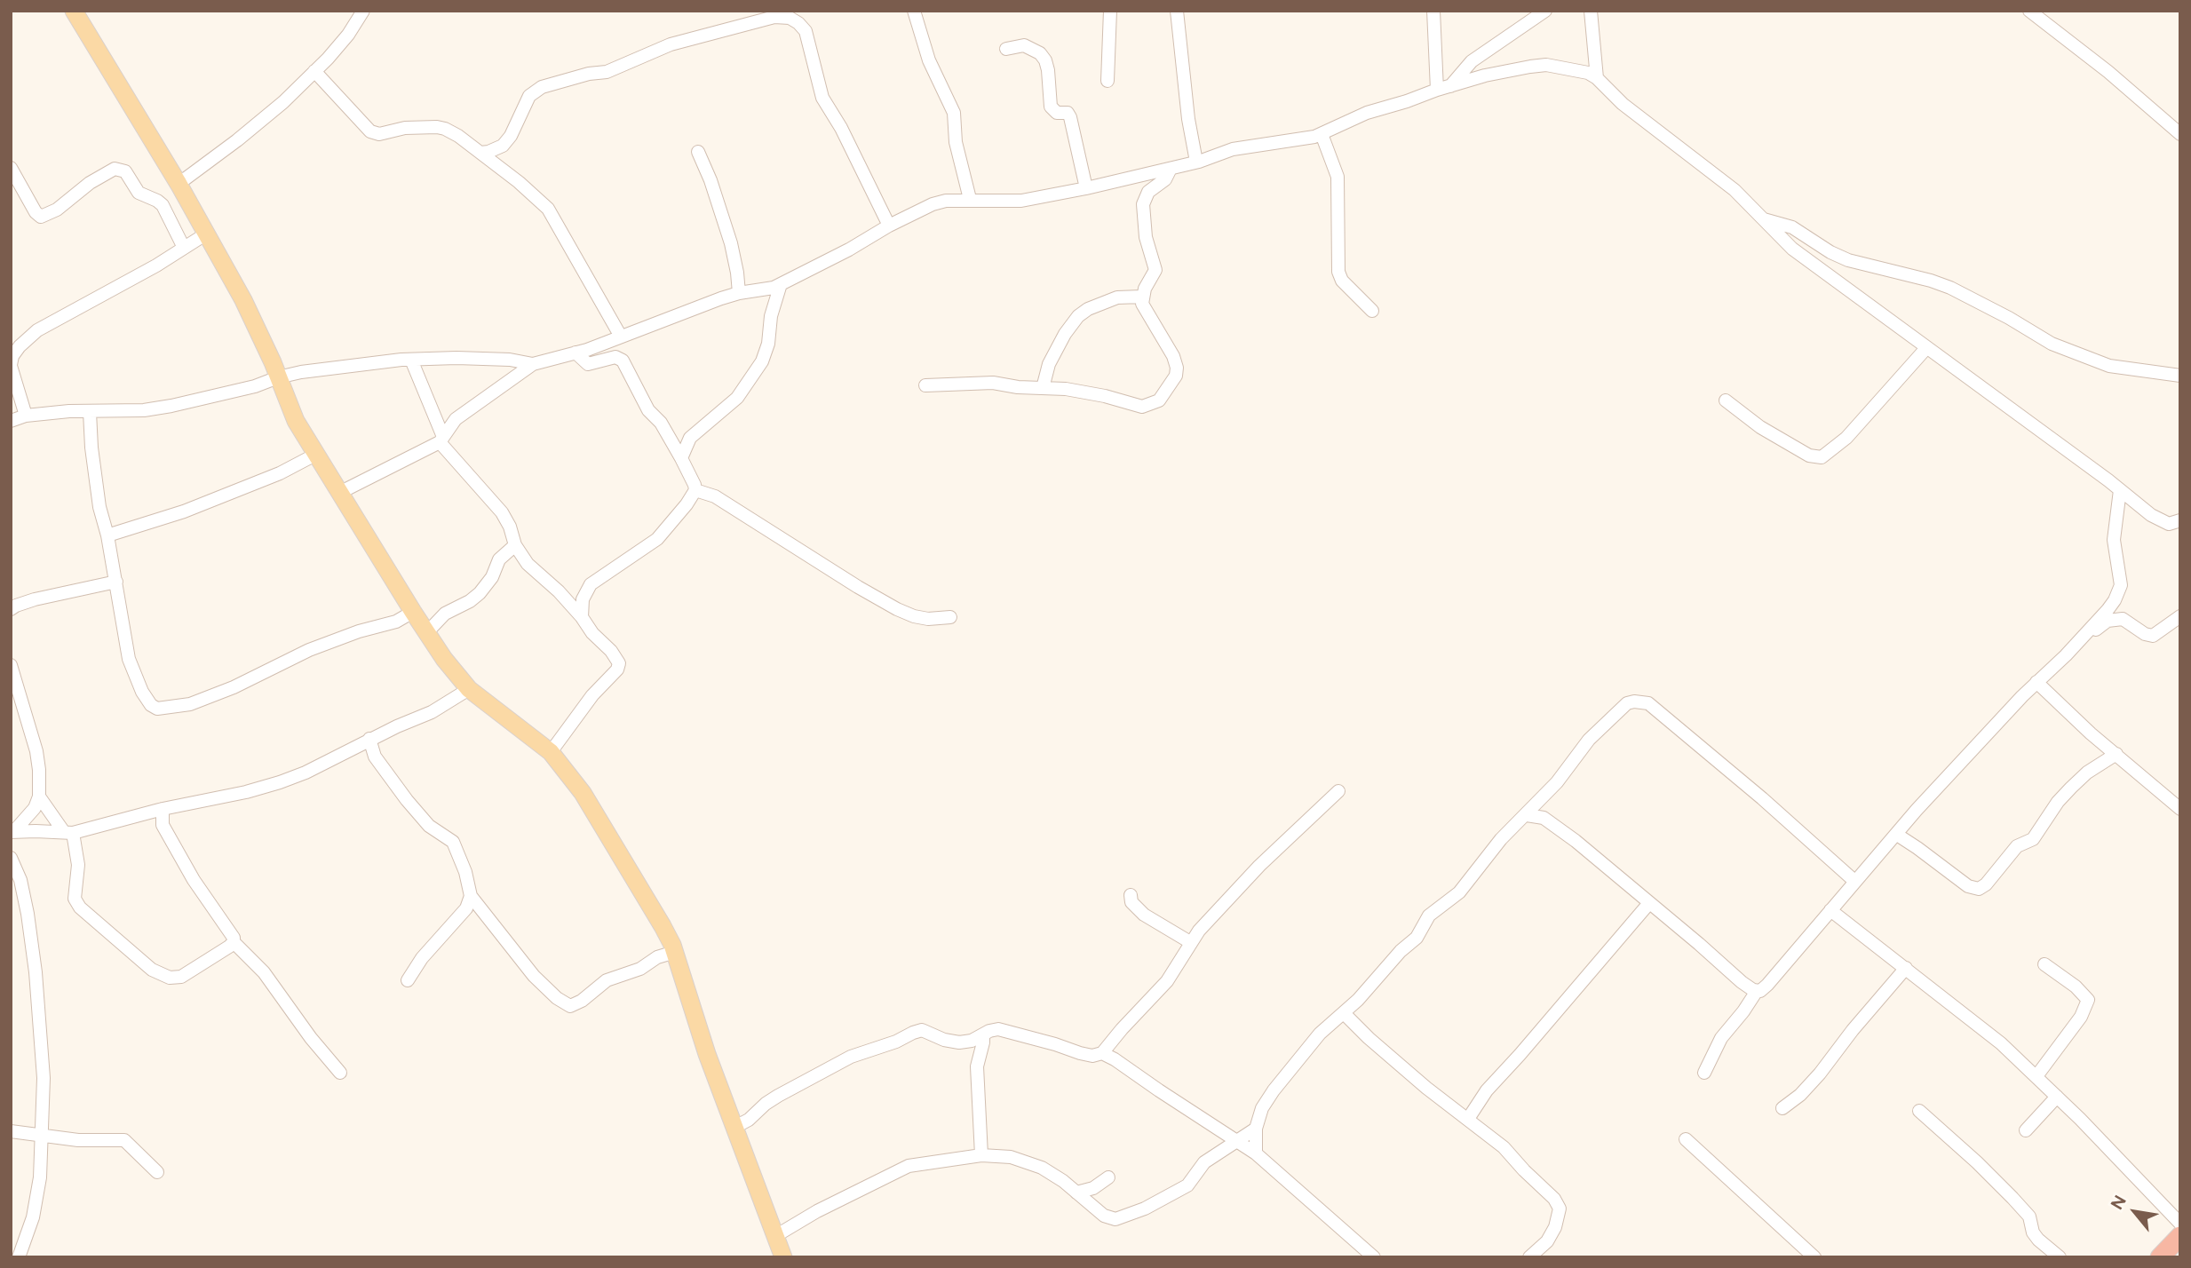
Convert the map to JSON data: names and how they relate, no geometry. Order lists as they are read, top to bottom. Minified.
{"north":"top left"}
